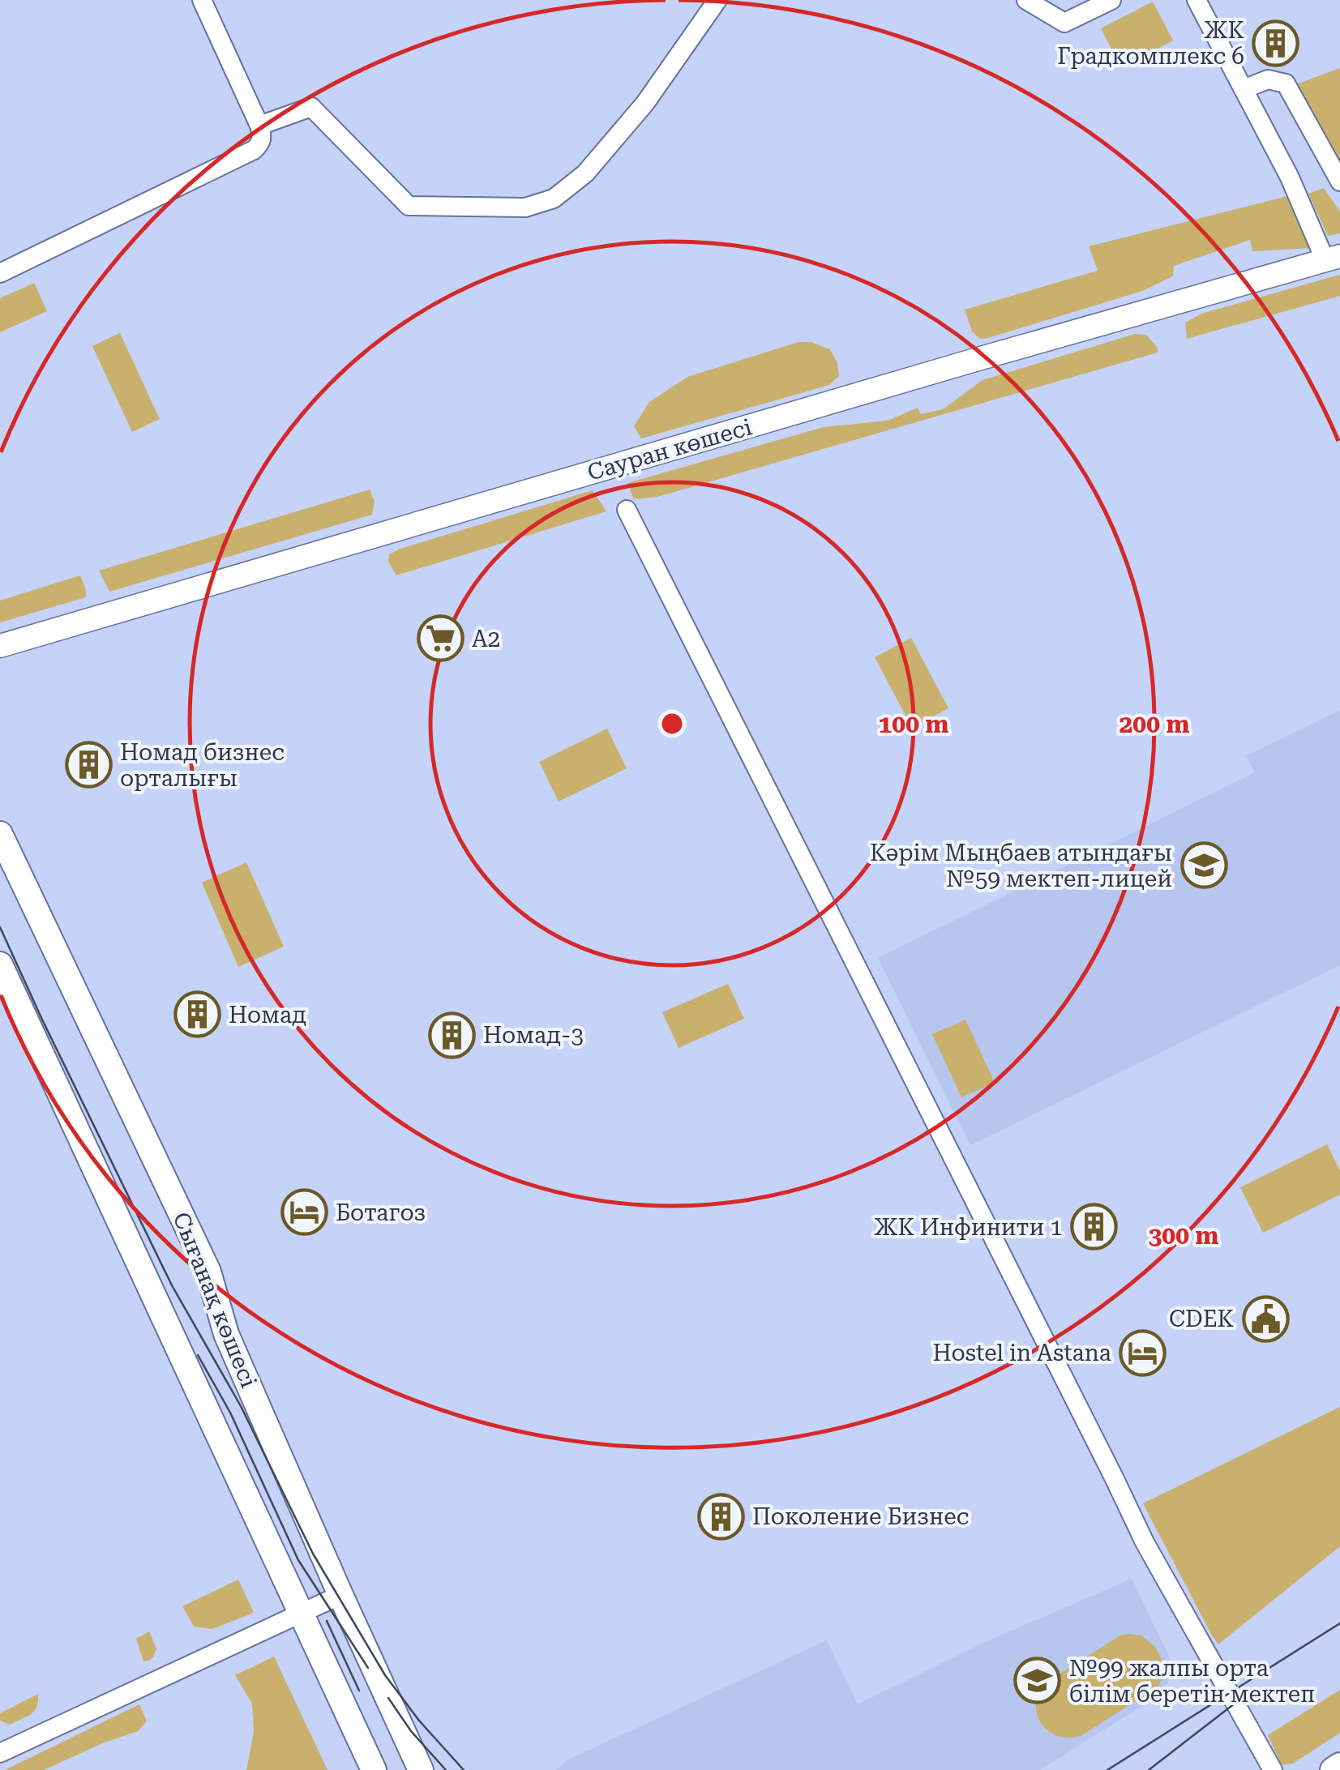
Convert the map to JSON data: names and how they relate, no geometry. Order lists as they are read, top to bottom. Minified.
{"streets":{"main road":["Сығанақ көшесі"],"street":["Сауран көшесі"]},"places":{"building":["ЖК Градкомплекс 6","Номад бизнес орталығы","Номад","Номад-3","ЖК Инфинити 1","Поколение Бизнес"],"supermarket":["А2"],"school or university":["Кәрім Мыңбаев атындағы №59 мектеп-лицей","№99 жалпы орта білім беретін мектеп"],"hotel":["Ботагоз","Hostel in Astana"],"public building":["CDEK"]},"rings":["100 m","200 m","300 m"]}
